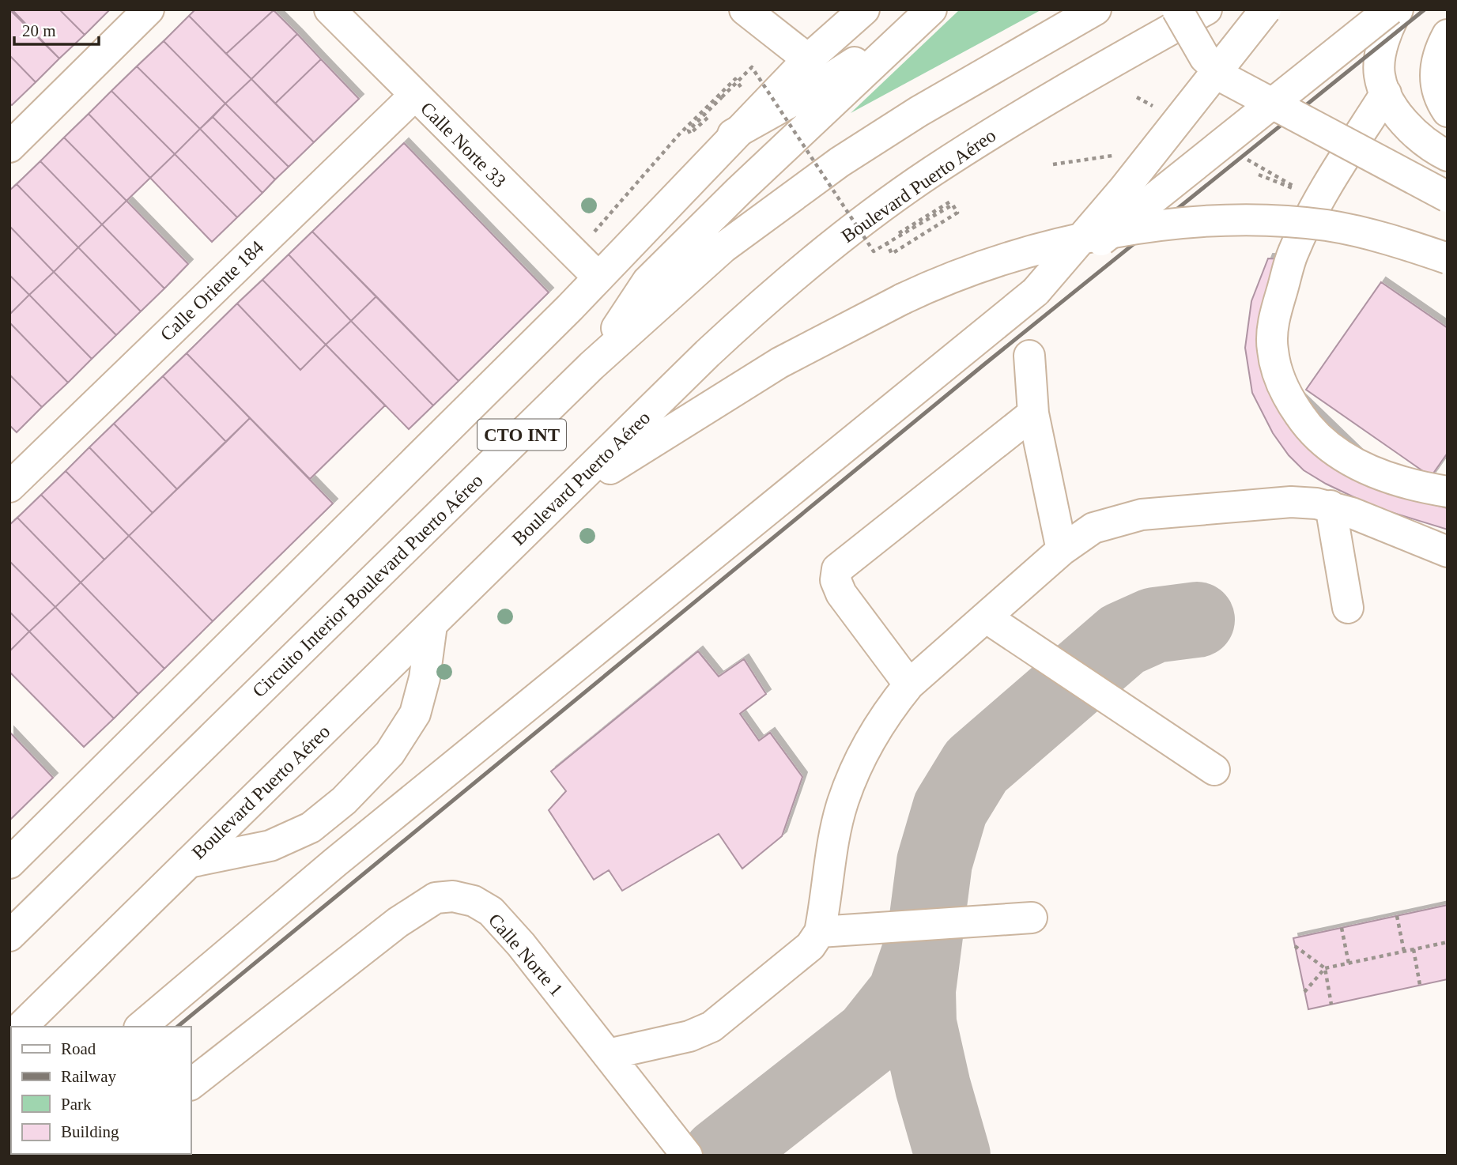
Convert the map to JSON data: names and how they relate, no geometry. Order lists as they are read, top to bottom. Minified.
{"streets":{"main road":["Calle Norte 33","Boulevard Puerto Aéreo","Calle Oriente 184","CTO INT","Circuito Interior Boulevard Puerto Aéreo","Calle Norte 1"]},"crossings":[["Calle Norte 33","Calle Oriente 184"],["Calle Norte 33","CTO INT"]],"legend":["Road","Railway","Park","Building"],"scale_bar":"20 m"}
